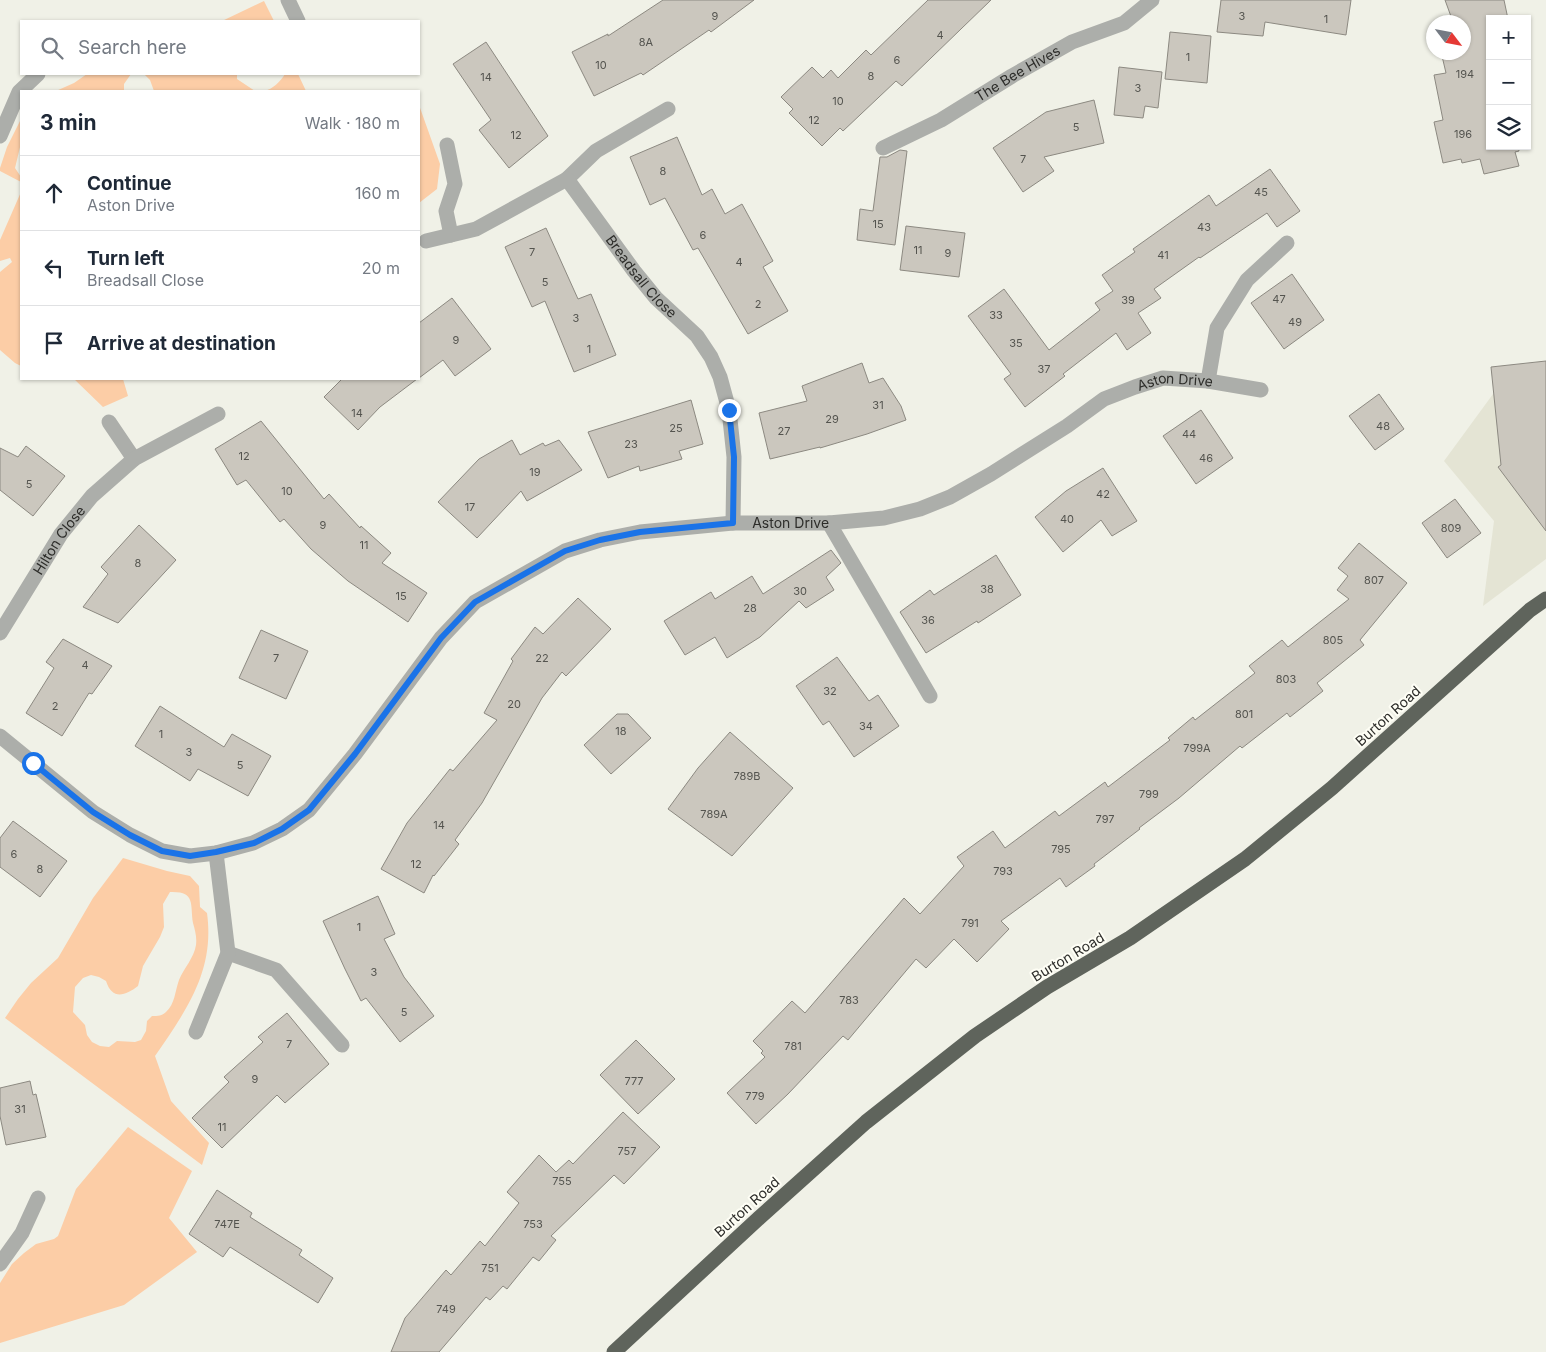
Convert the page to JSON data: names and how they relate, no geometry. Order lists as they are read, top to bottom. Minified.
{"streets":{"highway":["Burton Road"],"street":["The Bee Hives","Breadsall Close","Aston Drive","Hilton Close"]},"crossings":[["Breadsall Close","Aston Drive"]],"house_numbers":["9","3","1","4","8A","1","6","10","194","8","14","3","10","12","5","196","12","7","8","45","15","43","6","11","7","9","41","4","5","47","39","2","33","3","49","9","35","1","37","31","14","29","48","25","27","44","23","12","46","19","5","10","42","17","40","9","809","11","8","807","38","30","15","28","36","805","7","22","4","803","32","20","2","801","34","18","1","799A","3","5","789B","799","789A","797","14","795","6","12","8","793","791","1","3","783","5","7","781","9","777","779","31","11","757","755","747E","753","751","749"],"north":"bottom right","page":{"map_buttons":["+","−"],"search":"Search here","heading":["3 min","Walk · 180 m"],"list":[["Continue","Aston Drive","160 m"],["Turn left","Breadsall Close","20 m"],"Arrive at destination"]}}
